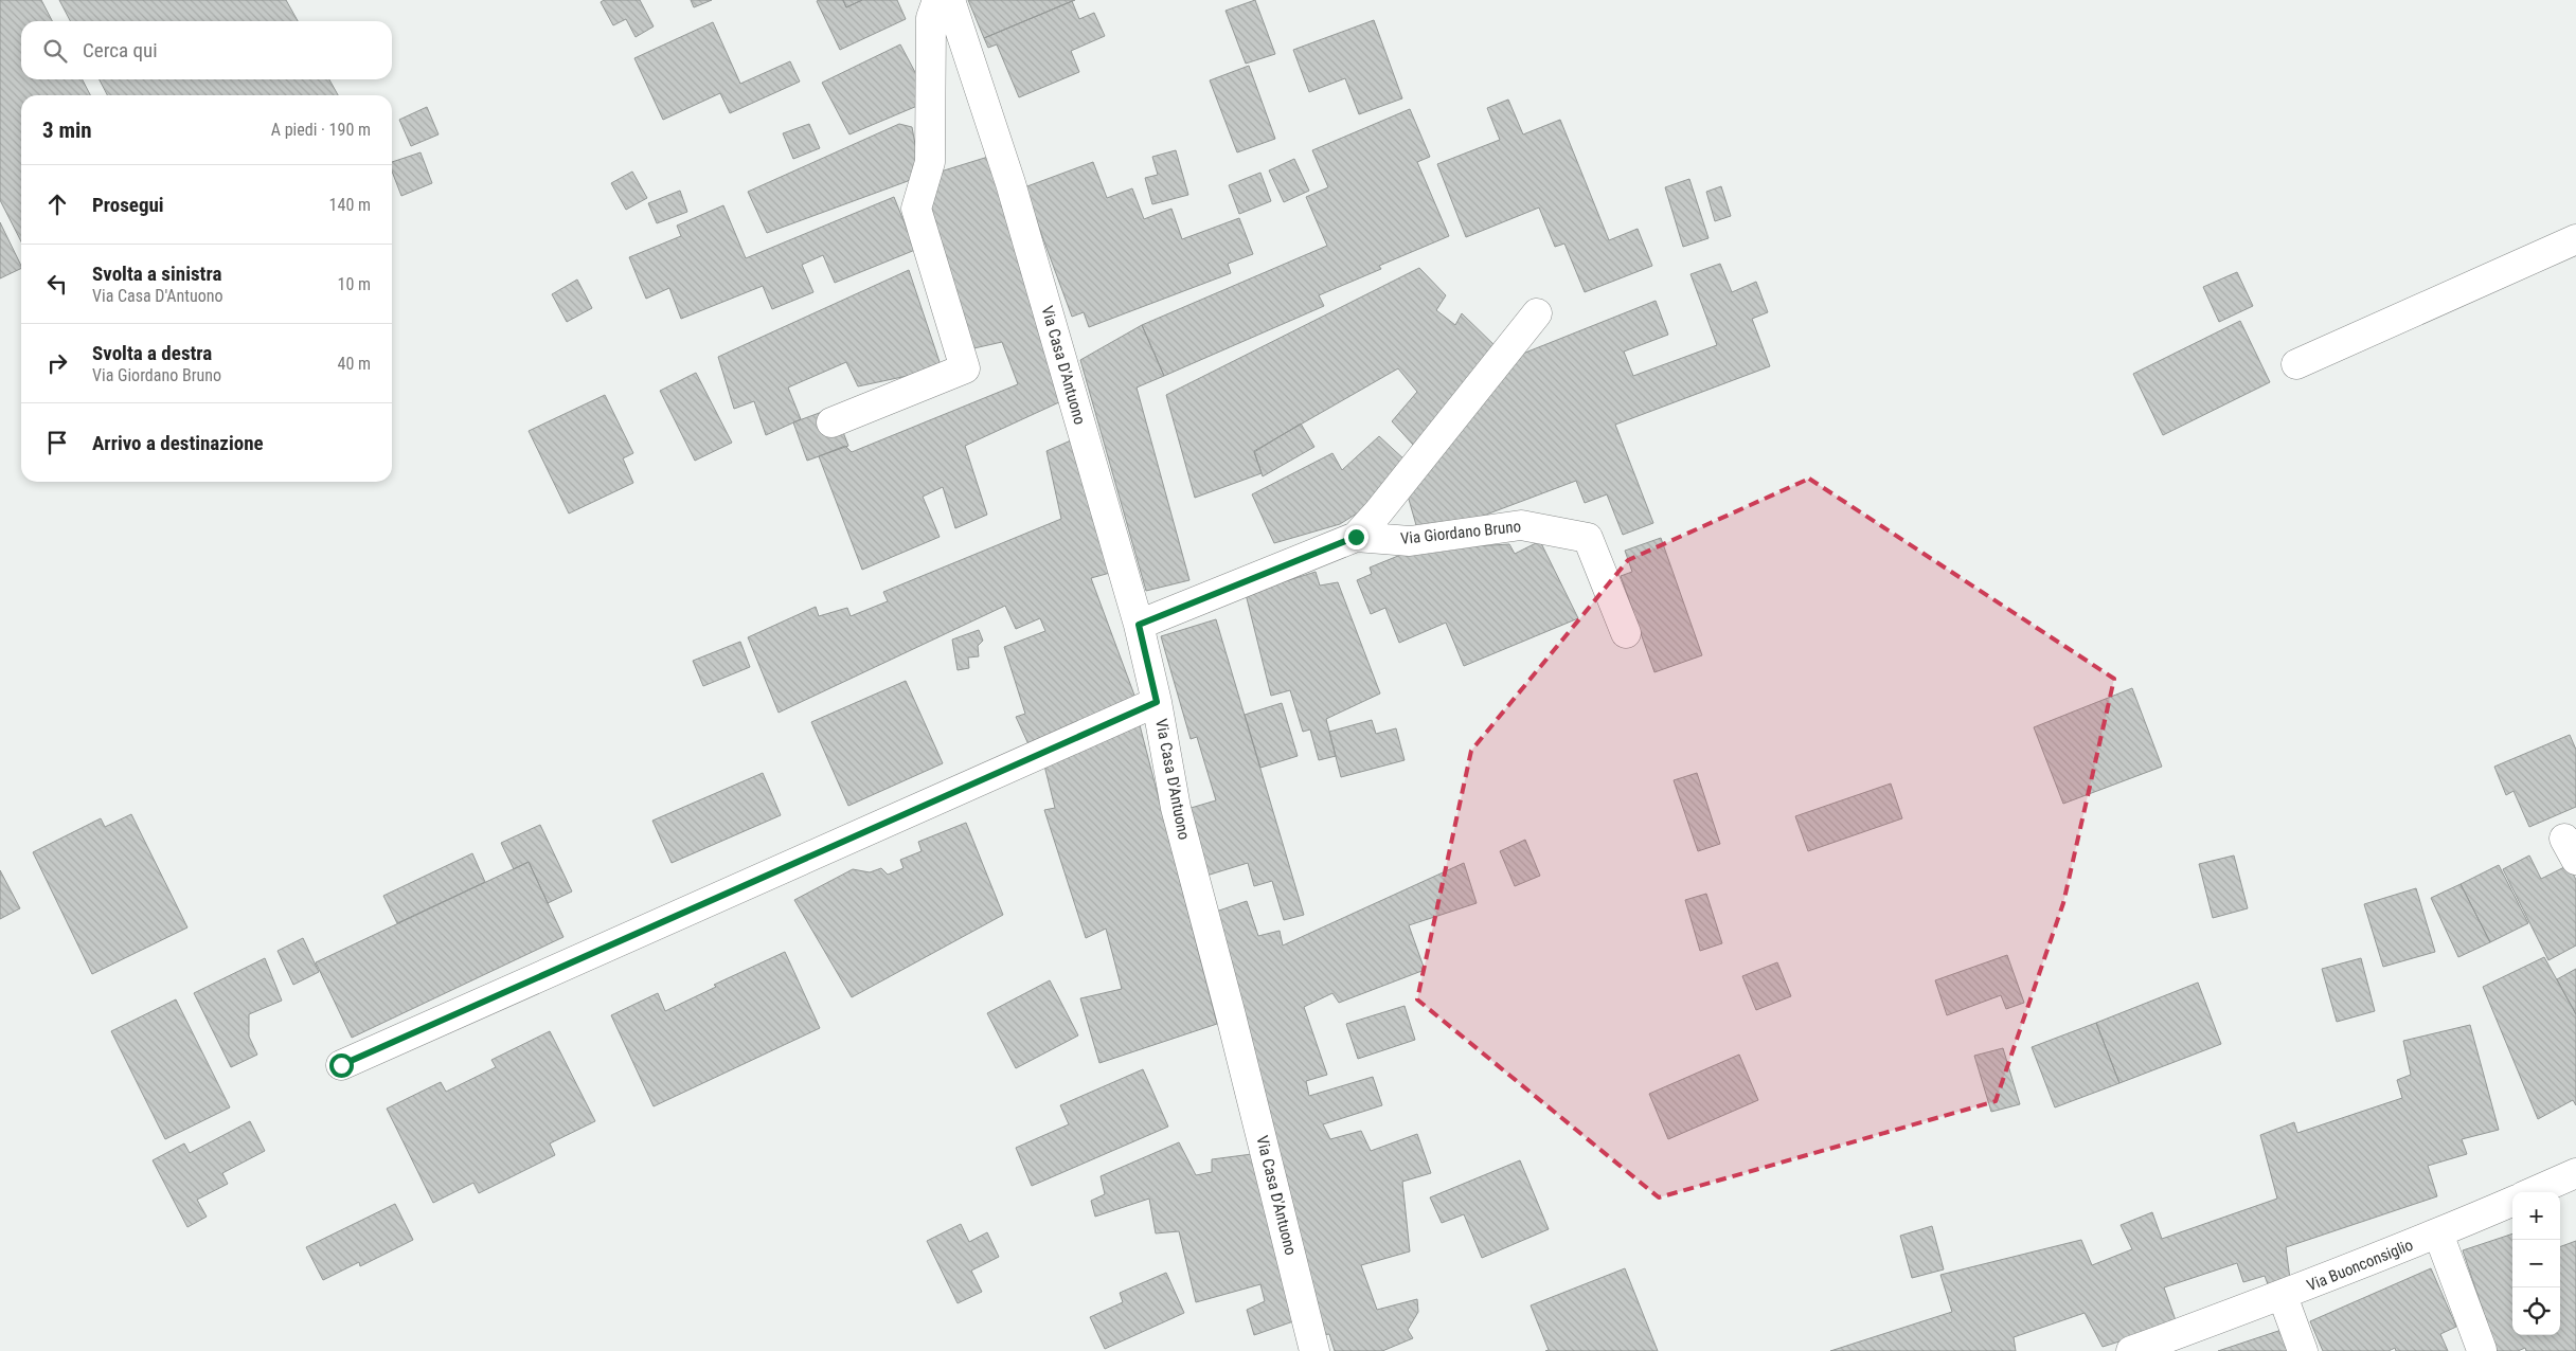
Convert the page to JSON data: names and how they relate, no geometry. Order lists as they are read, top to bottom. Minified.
{"streets":{"street":["Via Casa D'Antuono","Via Giordano Bruno","Via Buonconsiglio"]},"crossings":[["Via Casa D'Antuono","Via Giordano Bruno"]],"page":{"search":"Cerca qui","heading":["3 min","A piedi · 190 m"],"list":[["Prosegui","140 m"],["Svolta a sinistra","Via Casa D'Antuono","10 m"],["Svolta a destra","Via Giordano Bruno","40 m"],"Arrivo a destinazione"],"map_buttons":["+","−"]}}
